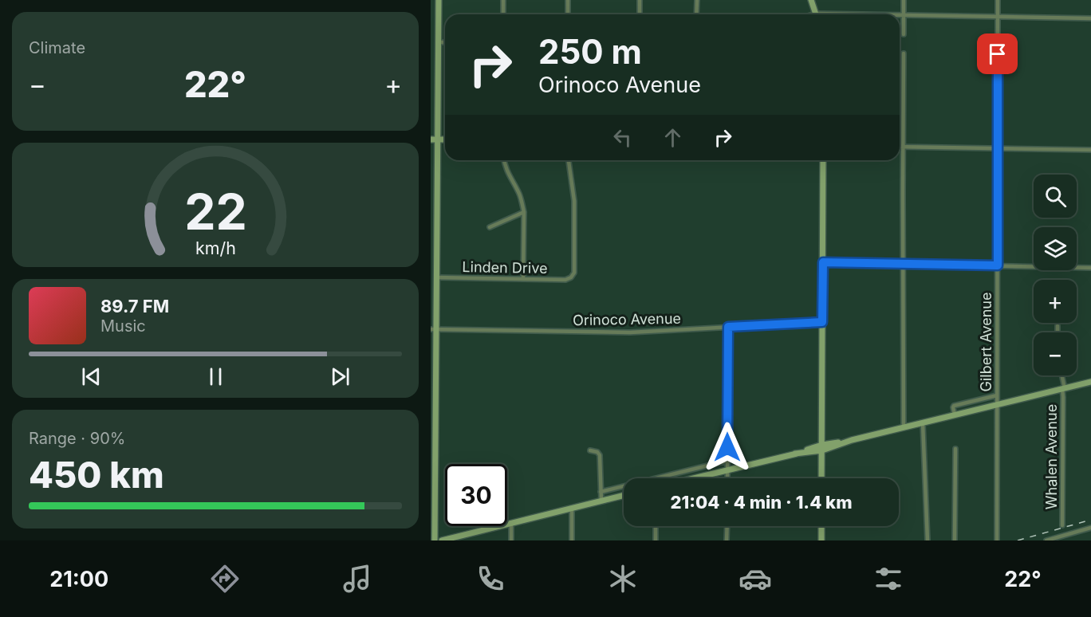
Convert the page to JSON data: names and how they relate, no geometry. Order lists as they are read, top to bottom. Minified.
{"streets":{"street":["Linden Drive","Orinoco Avenue","Gilbert Avenue","Whalen Avenue"]},"page":{"tile":["Climate",["Range · 90%","450 km"]],"turn":["250 m","Orinoco Avenue"],"heat":["−","22°","+"],"map_buttons":["+","−"],"song":["89.7 FM","Music"],"limit":"30","trip":"21:04 · 4 min · 1.4 km","tabs":["21:00","22°"],"gauge":["22","km/h"]}}
